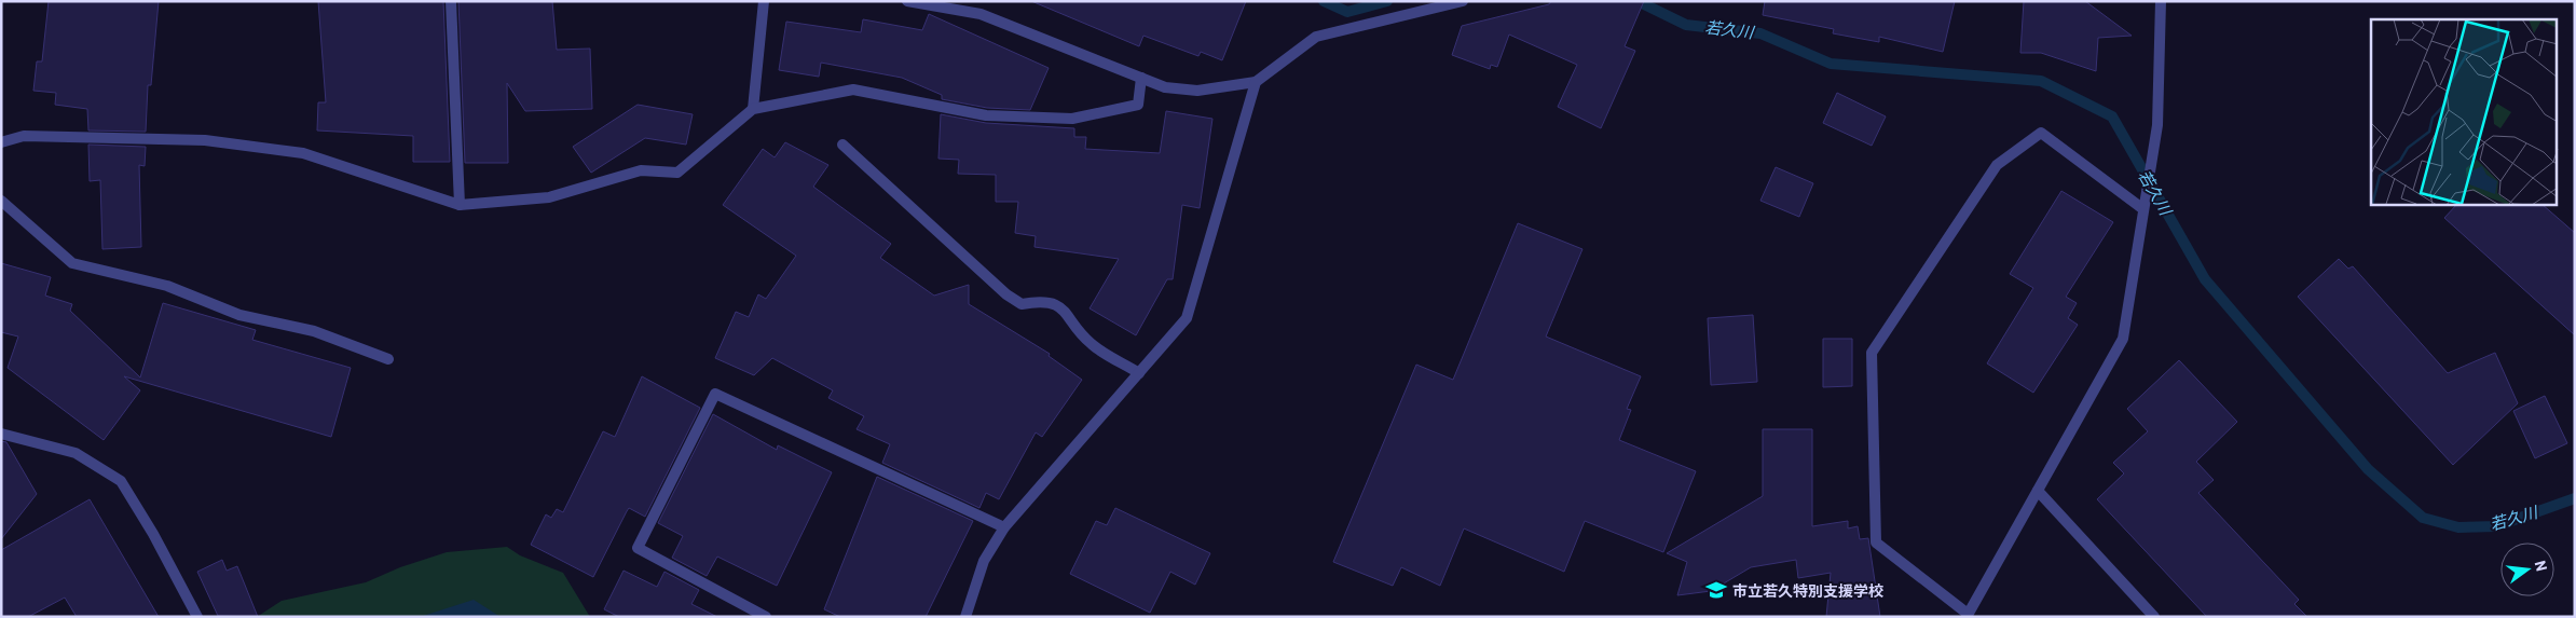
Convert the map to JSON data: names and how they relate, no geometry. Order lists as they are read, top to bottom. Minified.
{"water":["若久川"],"places":{"school or university":["市立若久特別支援学校"]},"north":"right"}
